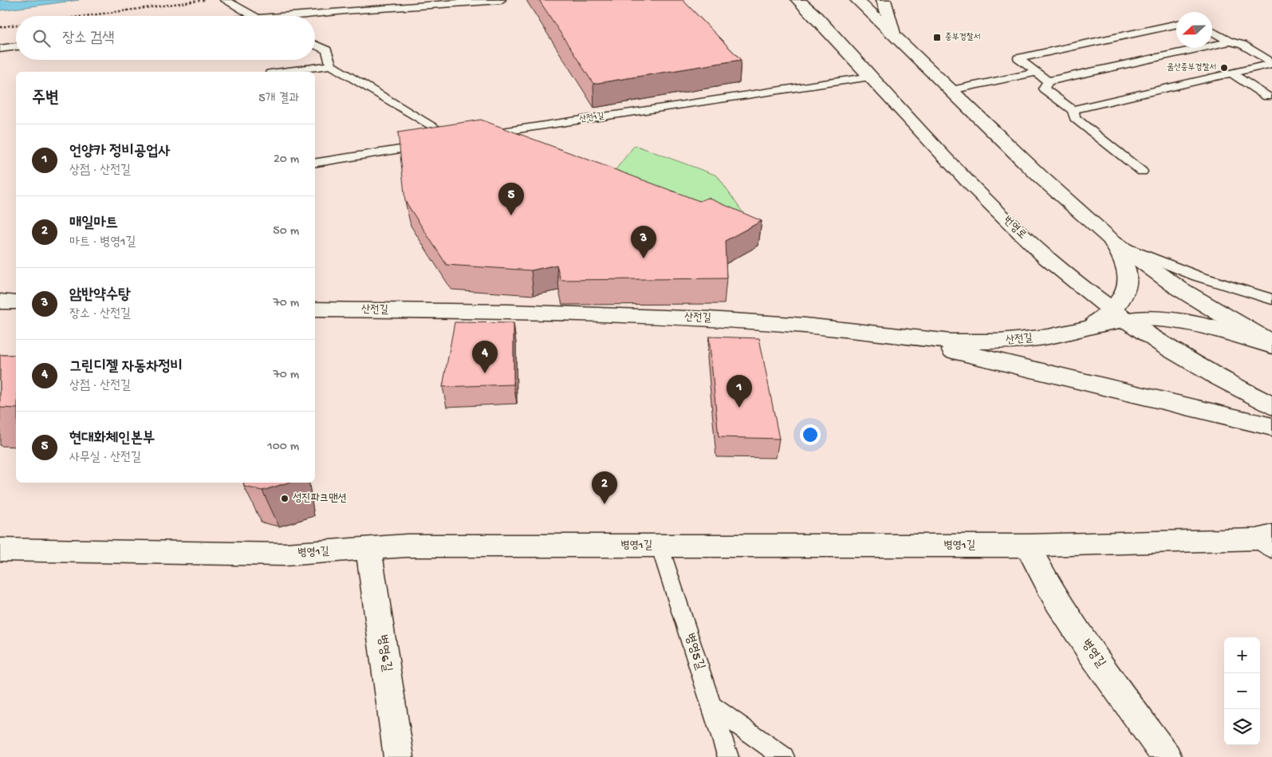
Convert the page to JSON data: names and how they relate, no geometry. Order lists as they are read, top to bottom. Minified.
{"streets":{"street":["번영로","산전길","병영1길","병영6길","병영길"],"lane":["산전1길","병영5길"]},"crossings":[["산전1길","번영로"],["번영로","산전길"],["병영1길","병영5길"],["병영1길","병영6길"],["병영1길","병영길"]],"places":{"transit":["중부경찰서"],"other":["울산중부경찰서","성진파크맨션"]},"north":"left","page":{"search":"장소 검색","heading":["주변","5개 결과"],"list":[{"mark":"1","name":"언양카 정비공업사","note":"상점 · 산전길","value":"20 m"},{"mark":"2","name":"매일마트","note":"마트 · 병영1길","value":"50 m"},{"mark":"3","name":"암반약수탕","note":"장소 · 산전길","value":"70 m"},{"mark":"4","name":"그린디젤 자동차정비","note":"상점 · 산전길","value":"70 m"},{"mark":"5","name":"현대화체인본부","note":"사무실 · 산전길","value":"100 m"}],"pins":["5","3","4","1","2"],"map_buttons":["+","−"]}}
